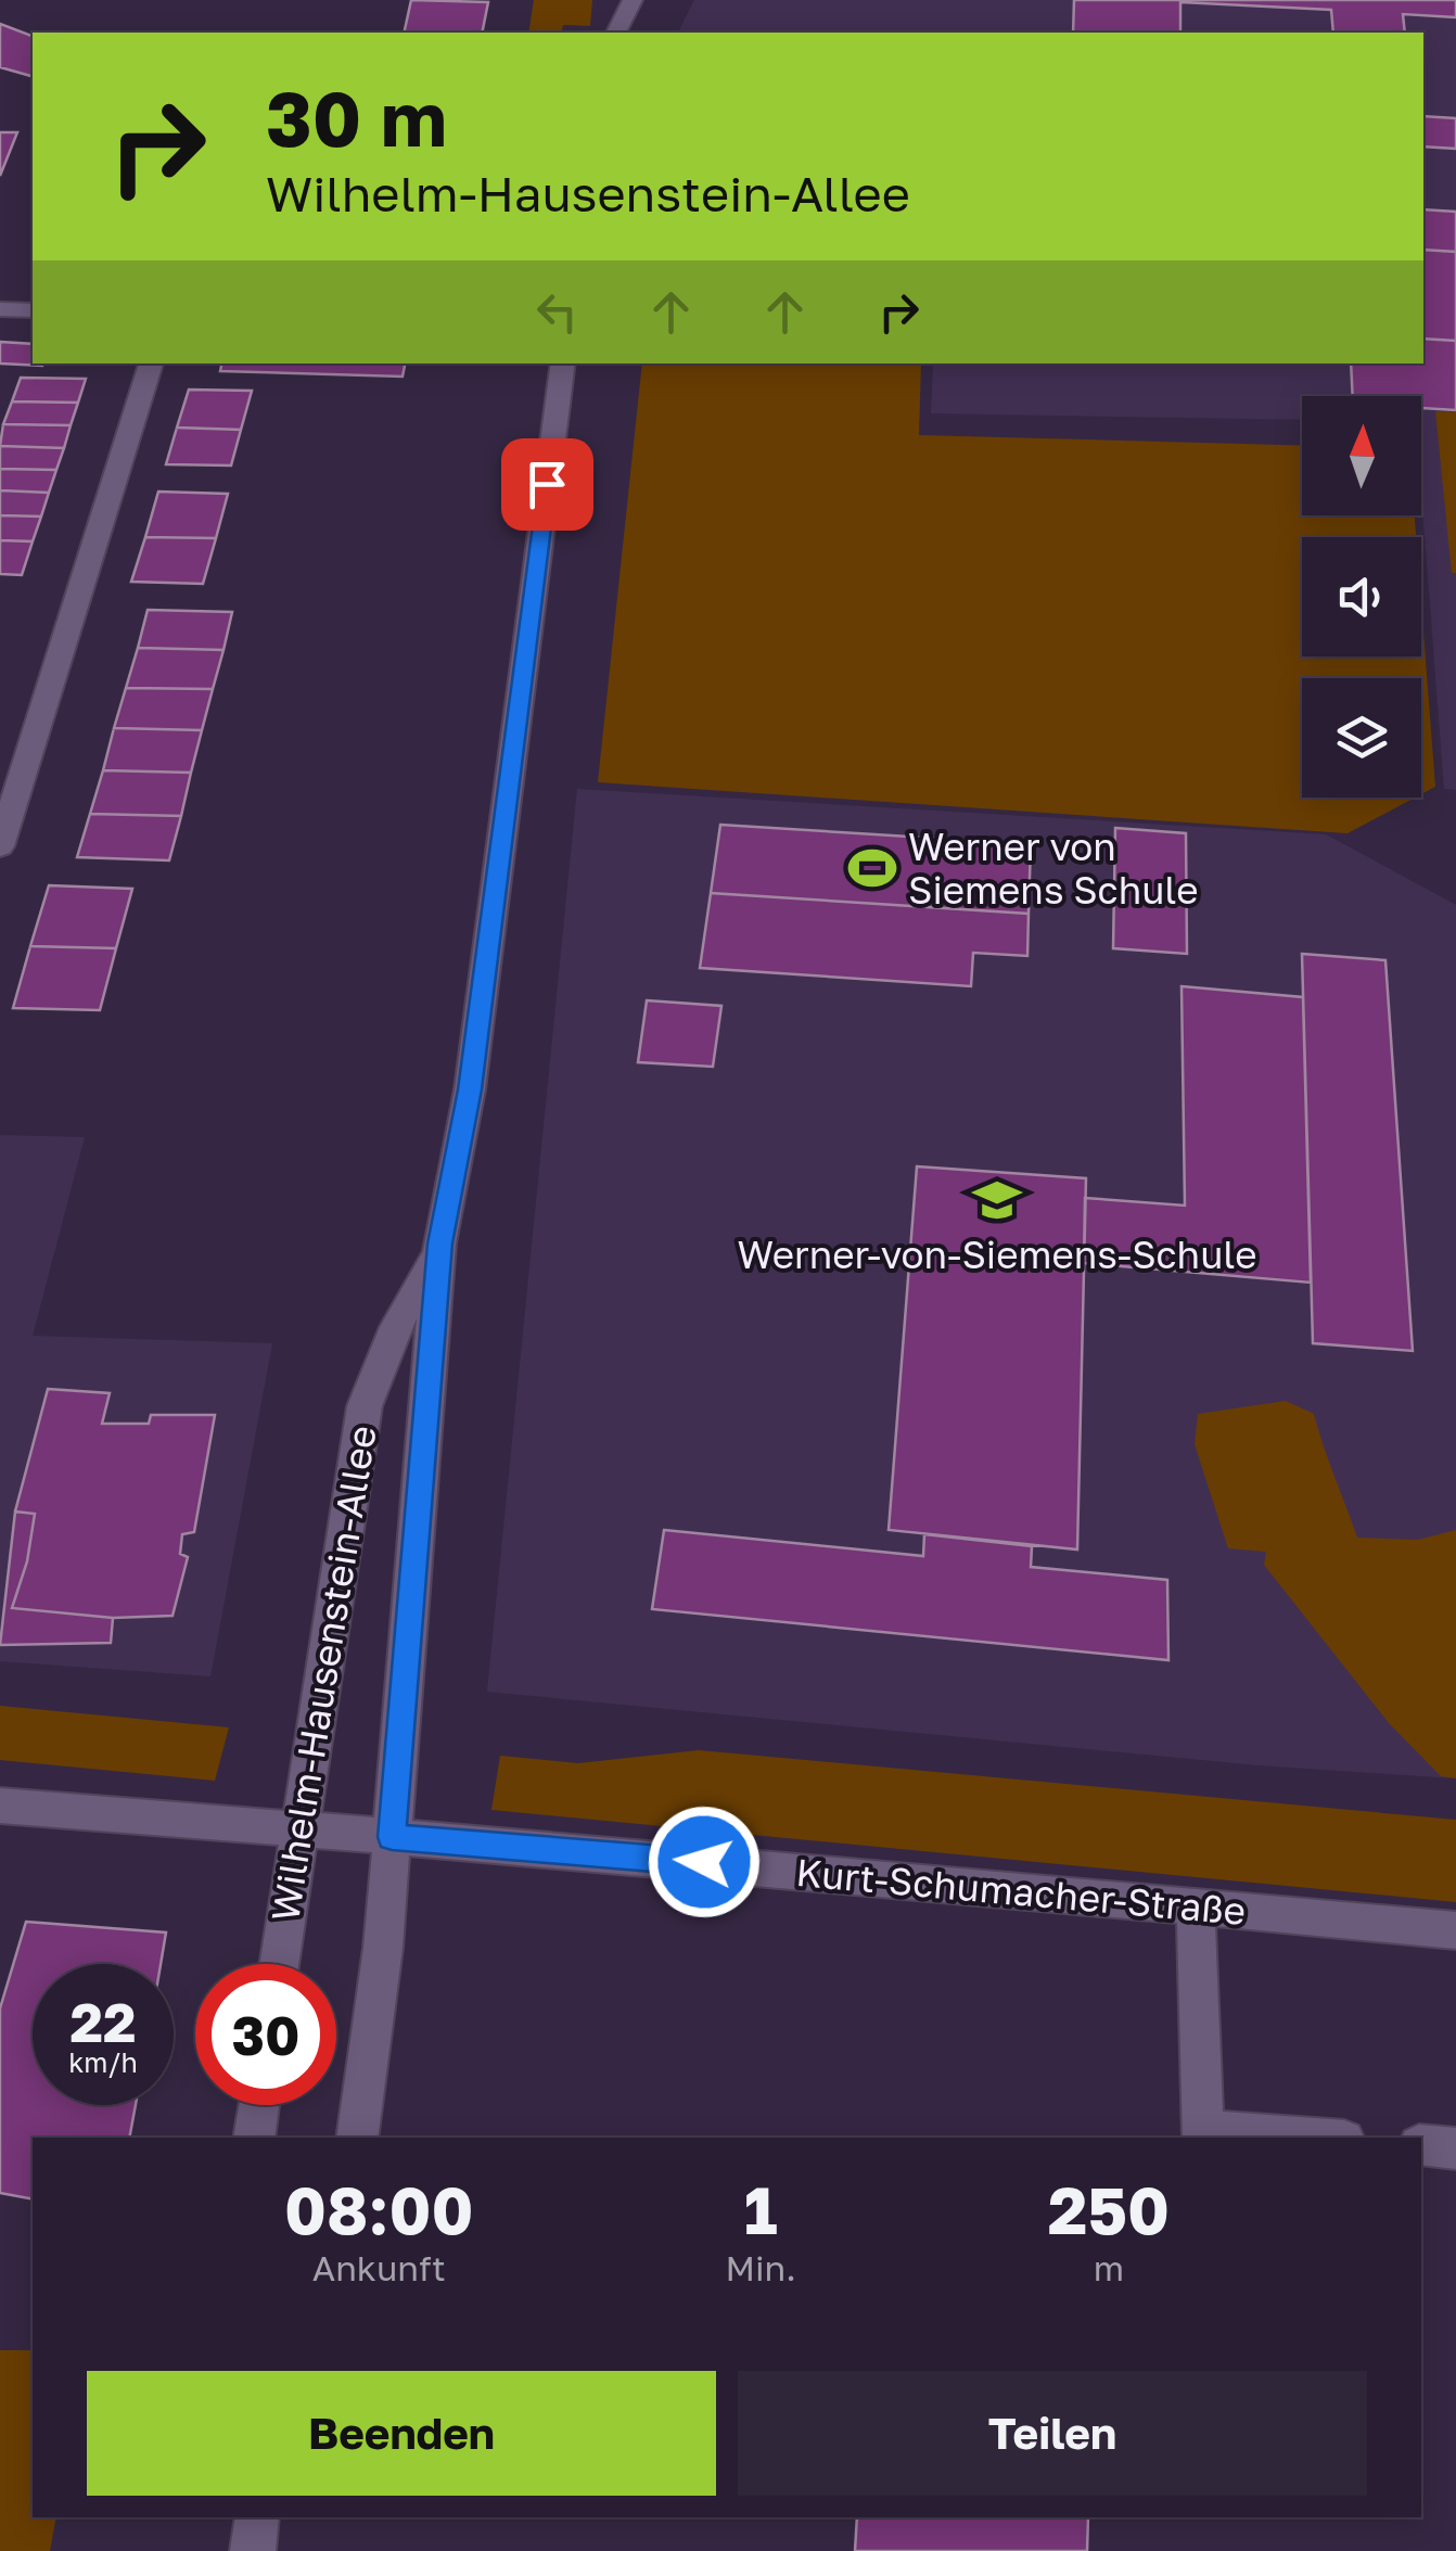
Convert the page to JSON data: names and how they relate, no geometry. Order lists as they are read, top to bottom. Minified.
{"streets":{"street":["Wilhelm-Hausenstein-Allee","Kurt-Schumacher-Straße"]},"crossings":[["Wilhelm-Hausenstein-Allee","Kurt-Schumacher-Straße"]],"places":{"sports":["Werner von Siemens Schule"],"school or university":["Werner-von-Siemens-Schule"]},"north":"top","page":{"turn":["30 m","Wilhelm-Hausenstein-Allee"],"speed":"22 km/h","limit":"30","eta":["08:00","Ankunft","1","Min.","250","m"],"buttons":["Beenden","Teilen"]}}
